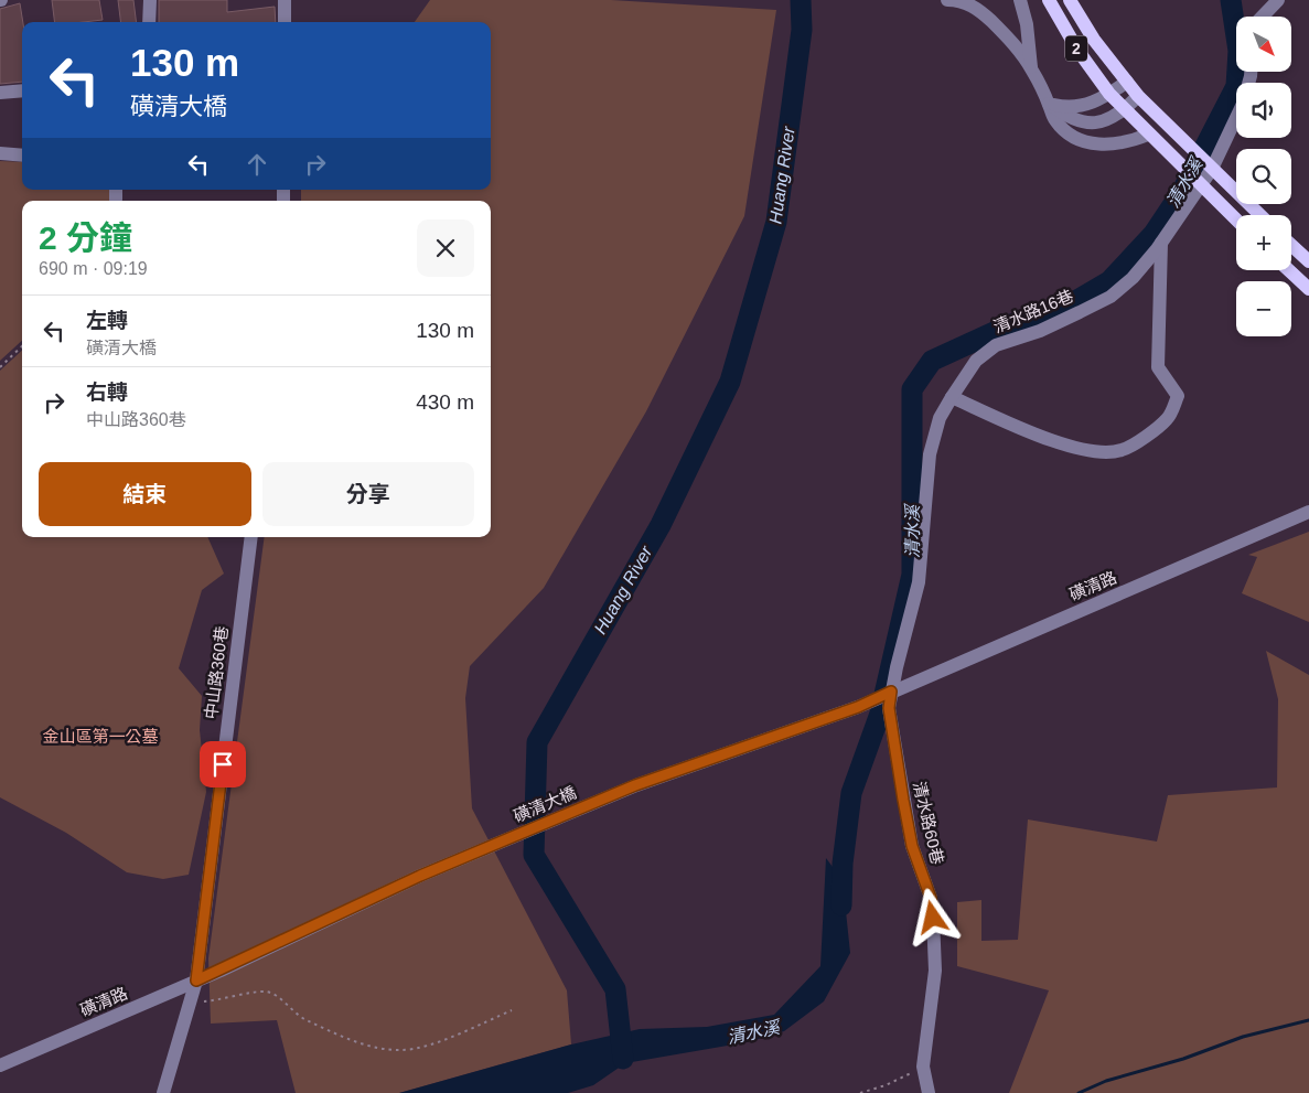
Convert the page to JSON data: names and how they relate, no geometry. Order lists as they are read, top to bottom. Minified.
{"streets":{"main road":["2"],"street":["清水路16巷","磺清路","中山路360巷","磺清大橋","清水路60巷"]},"crossings":[["2","清水路16巷"],["清水路16巷","磺清路"],["清水路16巷","磺清大橋"],["清水路16巷","清水路60巷"],["磺清路","中山路360巷"],["磺清路","磺清大橋"],["磺清路","清水路60巷"],["磺清大橋","清水路60巷"]],"water":["Huang River","清水溪"],"parks":["金山區第一公墓"],"north":"bottom right","page":{"map_buttons":["+","−"],"turn":["130 m","磺清大橋"],"heading":["2 分鐘","690 m · 09:19"],"list":[{"name":"左轉","note":"磺清大橋","value":"130 m"},{"name":"右轉","note":"中山路360巷","value":"430 m"}],"buttons":["結束","分享"]}}
